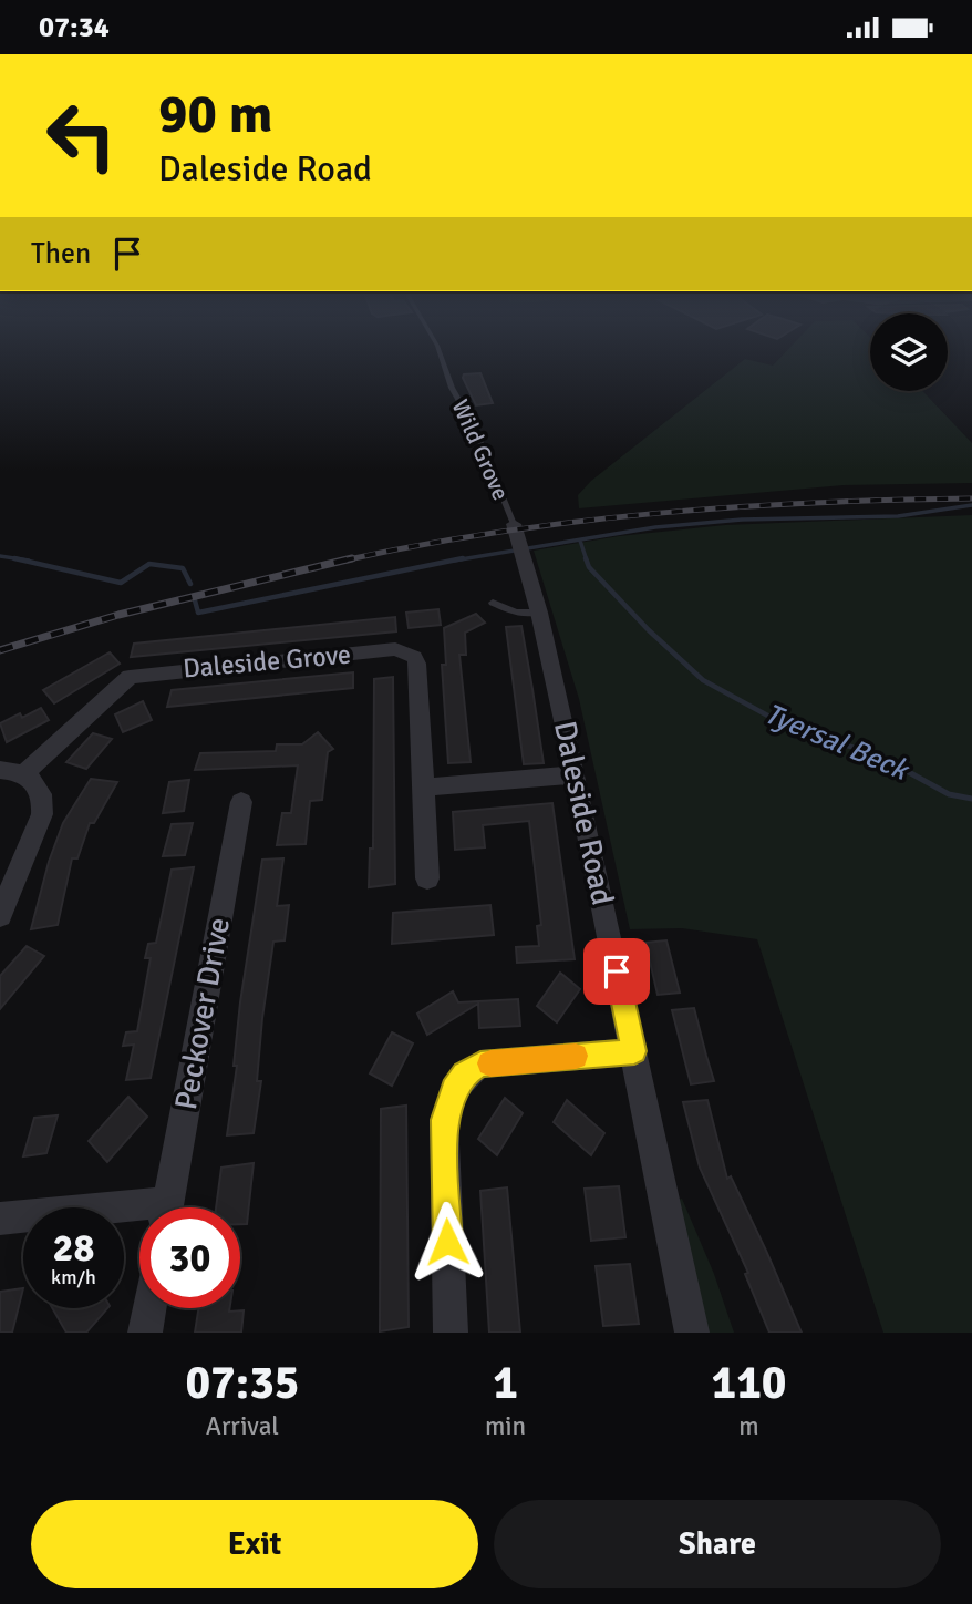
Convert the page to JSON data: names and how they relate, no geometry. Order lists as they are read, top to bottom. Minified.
{"streets":{"street":["Daleside Grove","Daleside Road","Peckover Drive"],"lane":["Wild Grove"]},"crossings":[["Wild Grove","Daleside Road"]],"water":["Tyersal Beck"],"page":{"status":"07:34","turn":["90 m","Daleside Road"],"then":"Then","speed":"28 km/h","limit":"30","eta":["07:35","Arrival","1","min","110","m"],"buttons":["Exit","Share"]}}
